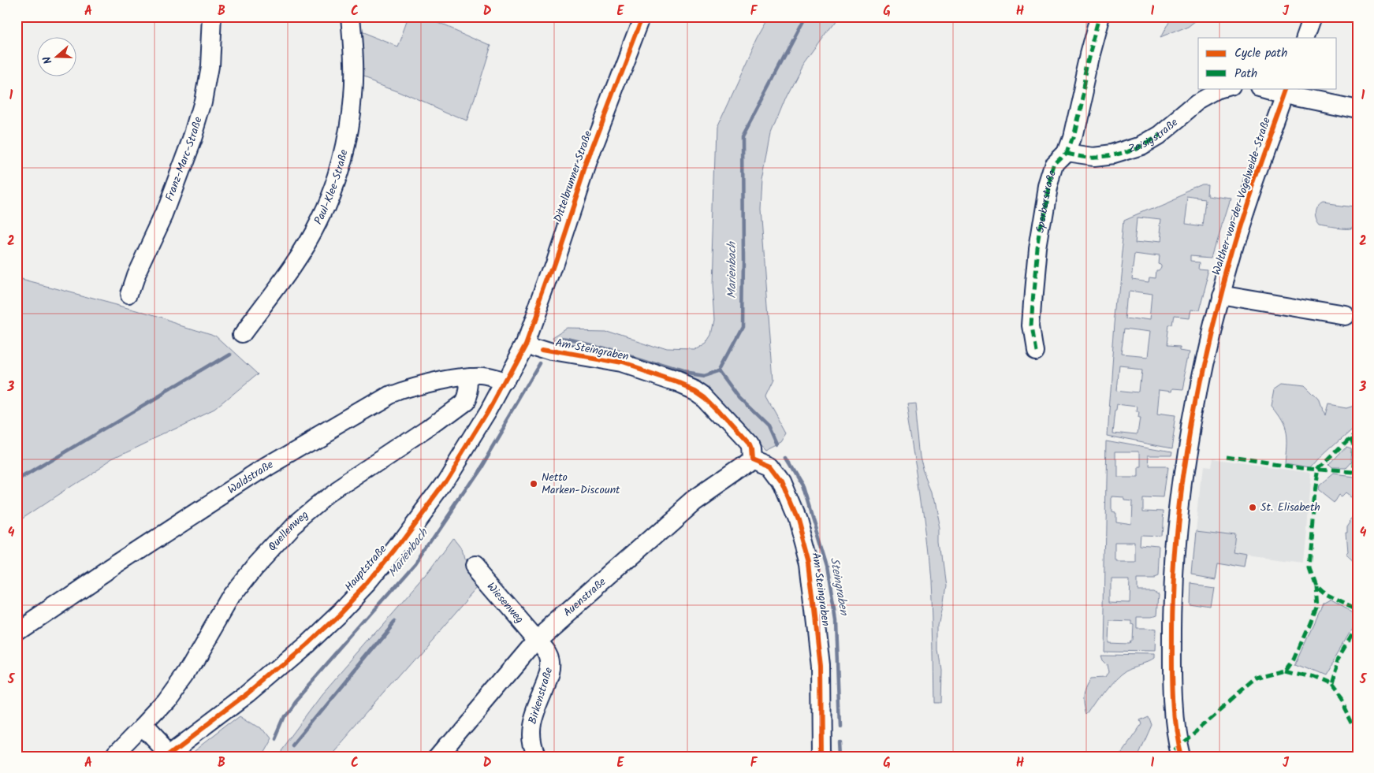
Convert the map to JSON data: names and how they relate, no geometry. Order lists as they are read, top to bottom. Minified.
{"streets":{"street":["Zeisigstraße","Franz-Marc-Straße","Dittelbrunner Straße","Paul-Klee-Straße","Walther-von-der-Vogelweide-Straße","Sperberstraße","Am Steingraben","Waldstraße","Quellenweg","Hauptstraße","Auenstraße","Wiesenweg","Birkenstraße"]},"crossings":[["Zeisigstraße","Sperberstraße"],["Dittelbrunner Straße","Am Steingraben"],["Dittelbrunner Straße","Hauptstraße"],["Am Steingraben","Hauptstraße"],["Am Steingraben","Auenstraße"],["Waldstraße","Quellenweg"],["Waldstraße","Hauptstraße"],["Auenstraße","Wiesenweg"],["Auenstraße","Birkenstraße"],["Wiesenweg","Birkenstraße"]],"water":["Marienbach","Steingraben"],"places":["Netto Marken-Discount","St. Elisabeth"],"legend":["Cycle path","Path"],"north":"left","grid":{"columns":["A","B","C","D","E","F","G","H","I","J"],"rows":["1","2","3","4","5"]}}
